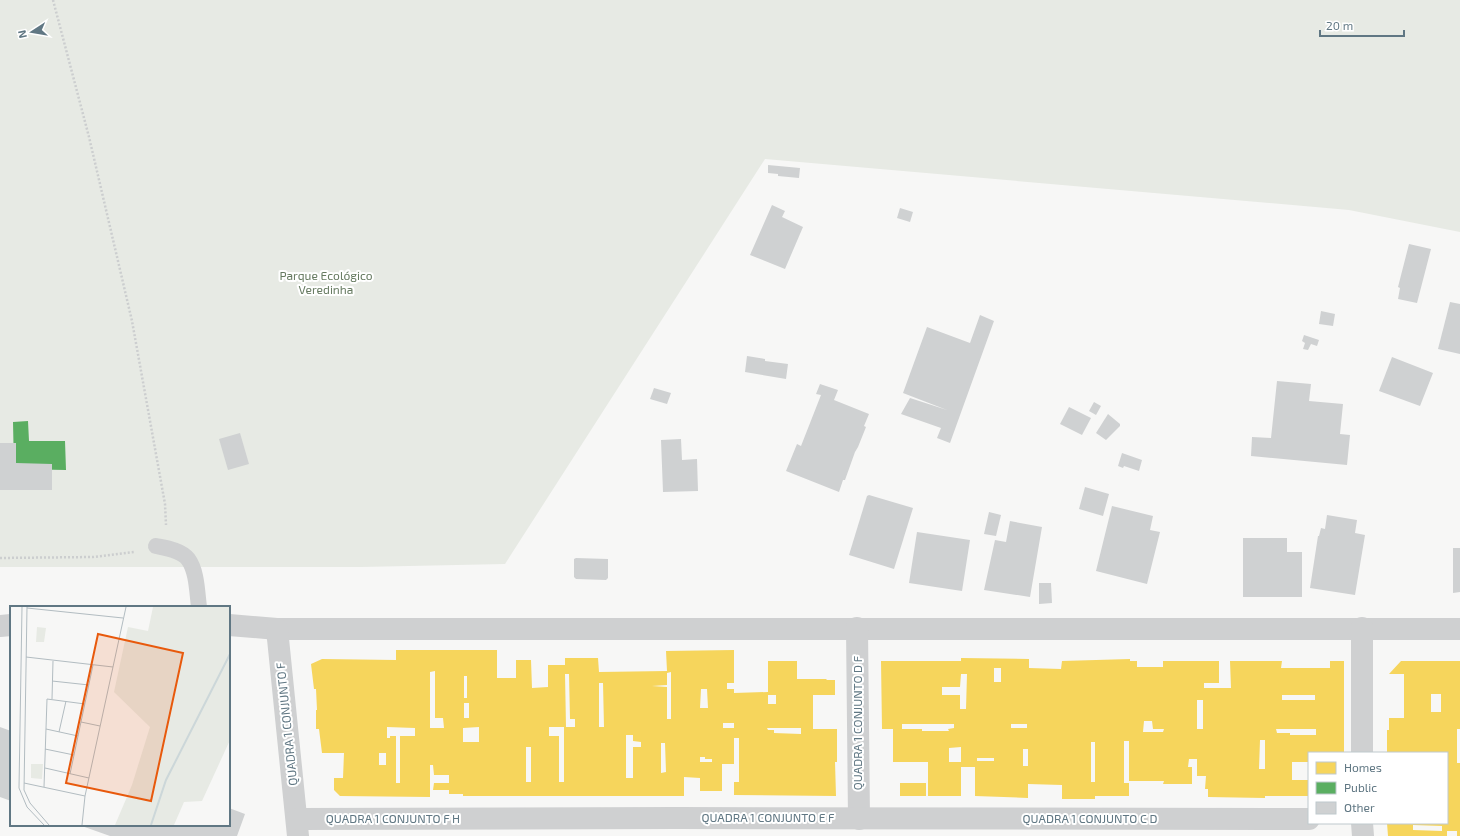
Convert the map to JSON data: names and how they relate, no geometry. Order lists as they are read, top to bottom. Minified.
{"streets":{"street":["QUADRA 1 CONJUNTO D F","QUADRA 1 CONJUNTO F","QUADRA 1 CONJUNTO E F","QUADRA 1 CONJUNTO F H","QUADRA 1 CONJUNTO C D"]},"crossings":[["QUADRA 1 CONJUNTO D F","QUADRA 1 CONJUNTO E F"],["QUADRA 1 CONJUNTO F","QUADRA 1 CONJUNTO F H"],["QUADRA 1 CONJUNTO E F","QUADRA 1 CONJUNTO F H"],["QUADRA 1 CONJUNTO E F","QUADRA 1 CONJUNTO C D"]],"parks":["Parque Ecológico Veredinha"],"legend":["Homes","Public","Other"],"scale_bar":"20 m","north":"left"}
